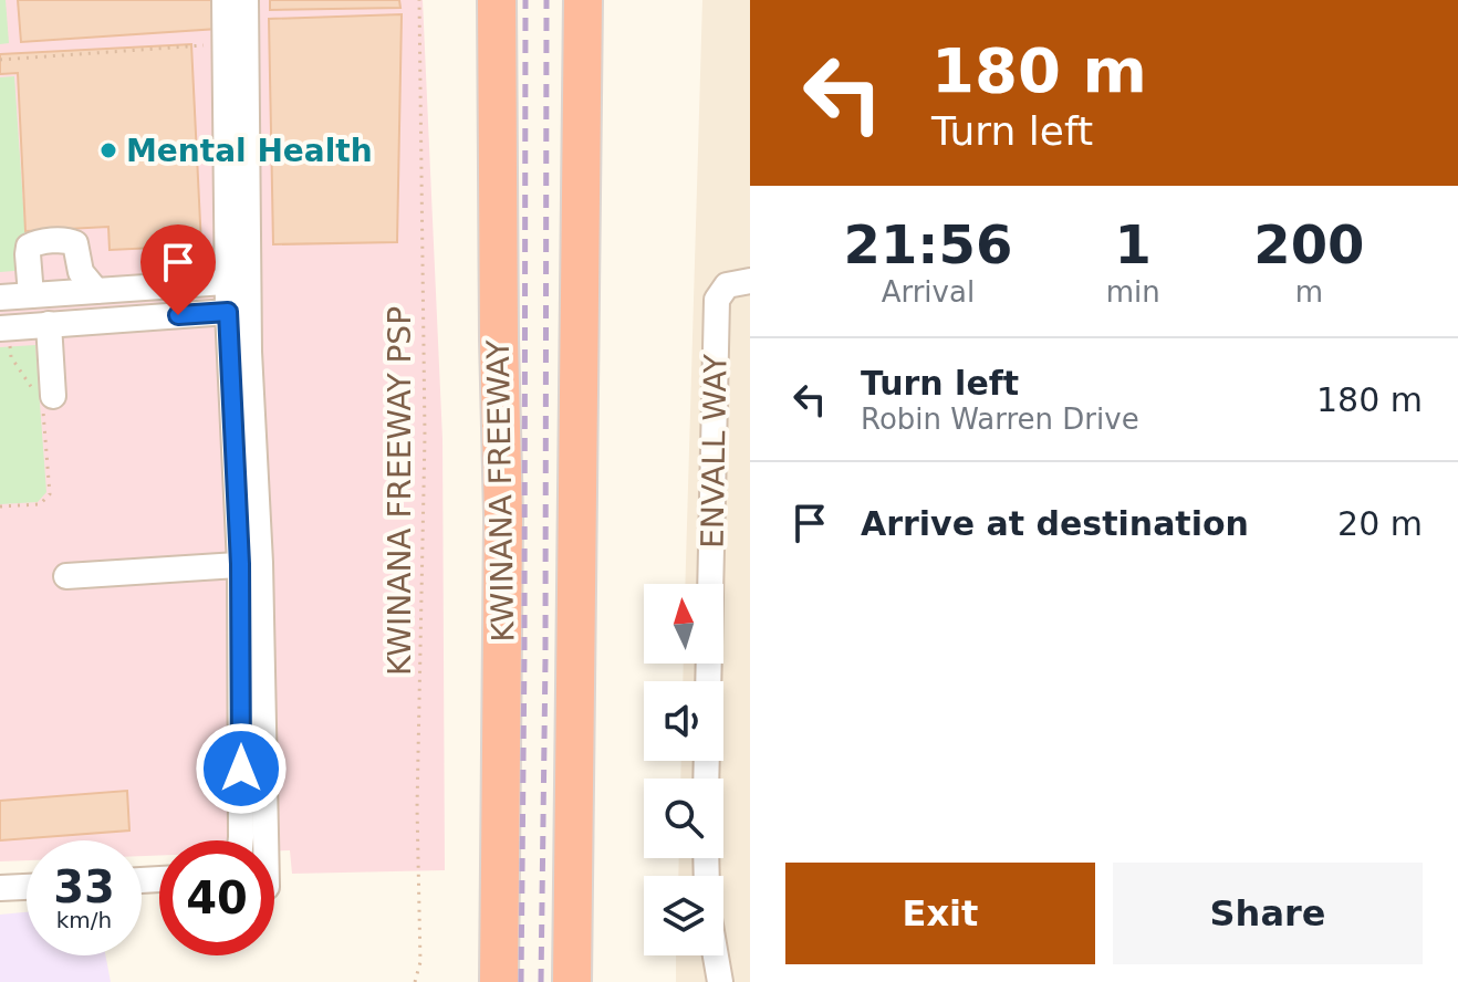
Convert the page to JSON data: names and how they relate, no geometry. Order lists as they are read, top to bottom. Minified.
{"streets":{"highway":["KWINANA FREEWAY"],"street":["ENVALL WAY"],"path":["KWINANA FREEWAY PSP"]},"places":["Mental Health"],"north":"top","page":{"turn":["180 m","Turn left"],"eta":["21:56","Arrival","1","min","200","m"],"list":[{"name":"Turn left","note":"Robin Warren Drive","value":"180 m"},{"name":"Arrive at destination","value":"20 m"}],"speed":"33 km/h","limit":"40","buttons":["Exit","Share"]}}
